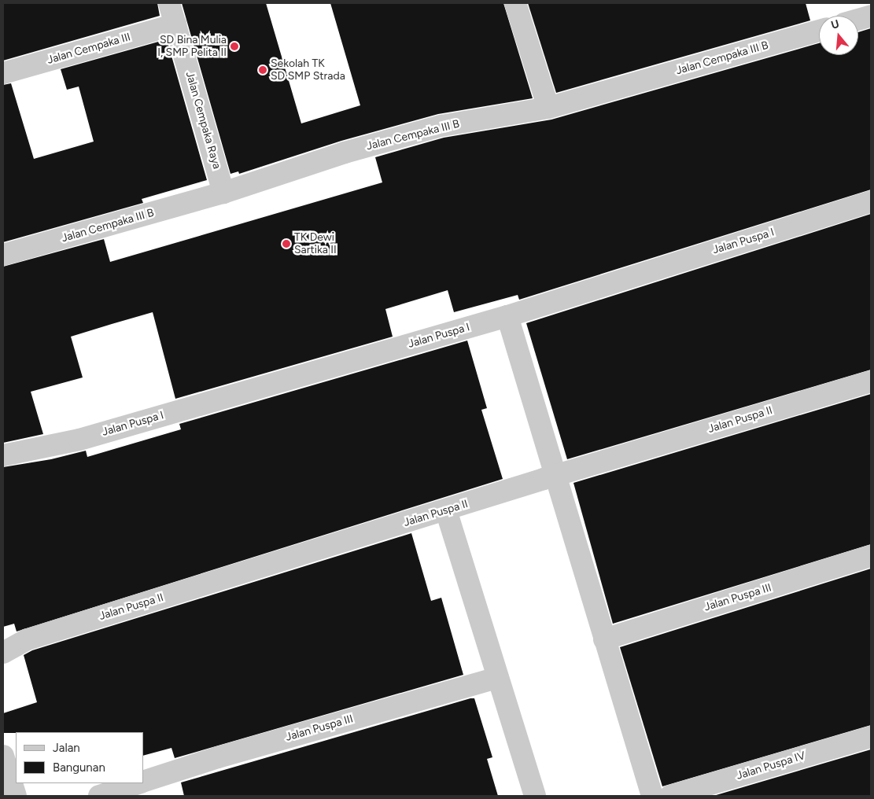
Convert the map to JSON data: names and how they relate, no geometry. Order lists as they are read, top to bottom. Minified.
{"streets":{"street":["Jalan Cempaka III","Jalan Cempaka III B","Jalan Cempaka Raya","Jalan Puspa I","Jalan Puspa II","Jalan Puspa III","Jalan Puspa IV"]},"crossings":[["Jalan Cempaka III","Jalan Cempaka Raya"],["Jalan Cempaka III B","Jalan Cempaka Raya"]],"places":["SD Bina Mulia I, SMP Pelita II","Sekolah TK SD SMP Strada","TK Dewi Sartika II"],"legend":["Jalan","Bangunan"],"north":"top"}
